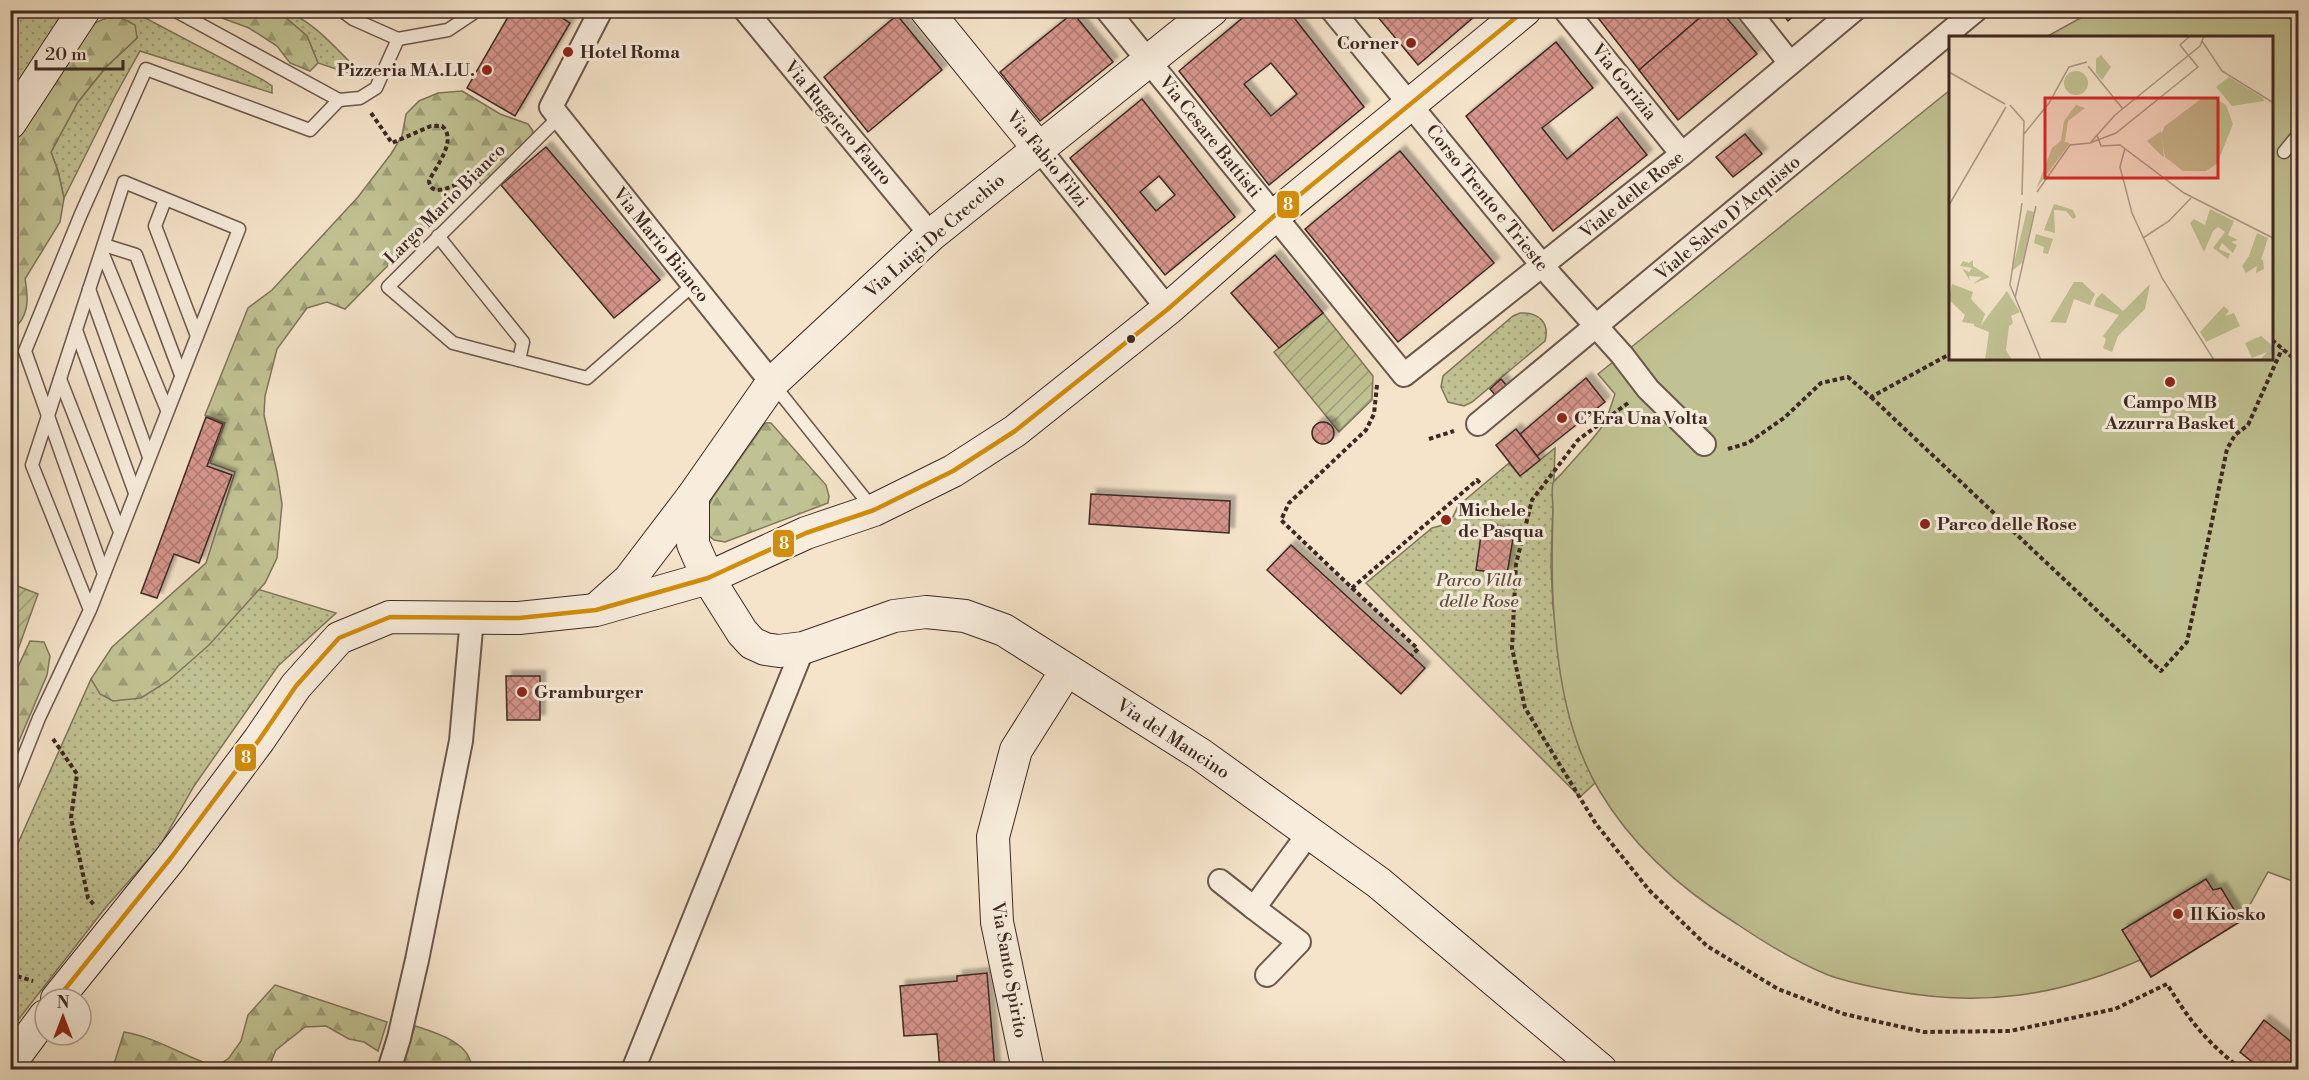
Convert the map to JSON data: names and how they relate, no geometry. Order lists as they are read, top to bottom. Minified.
{"streets":{"street":["Via Gorizia","Via Ruggiero Fauro","Via Cesare Battisti","Via Fabio Filzi","Viale delle Rose","Corso Trento e Trieste","Viale Salvo D'Acquisto","Via Luigi De Crecchio","Via Mario Bianco","Via del Mancino","Via Santo Spirito"],"lane":["Largo Mario Bianco"]},"crossings":[["Via Gorizia","Viale delle Rose"],["Via Ruggiero Fauro","Via Luigi De Crecchio"],["Via Cesare Battisti","Viale delle Rose"],["Via Cesare Battisti","Via Luigi De Crecchio"],["Via Fabio Filzi","Via Luigi De Crecchio"],["Viale delle Rose","Corso Trento e Trieste"],["Corso Trento e Trieste","Viale Salvo D'Acquisto"],["Largo Mario Bianco","Via Mario Bianco"],["Via Luigi De Crecchio","Via Mario Bianco"],["Via del Mancino","Via Santo Spirito"]],"parks":["Parco Villa delle Rose"],"places":["Corner","Hotel Roma","Pizzeria MA.LU.","Campo MB Azzurra Basket","C’Era Una Volta","Michele de Pasqua","Parco delle Rose","Gramburger","Il Kiosko"],"lines":["transit line 8"],"scale_bar":"20 m","north":"top"}
